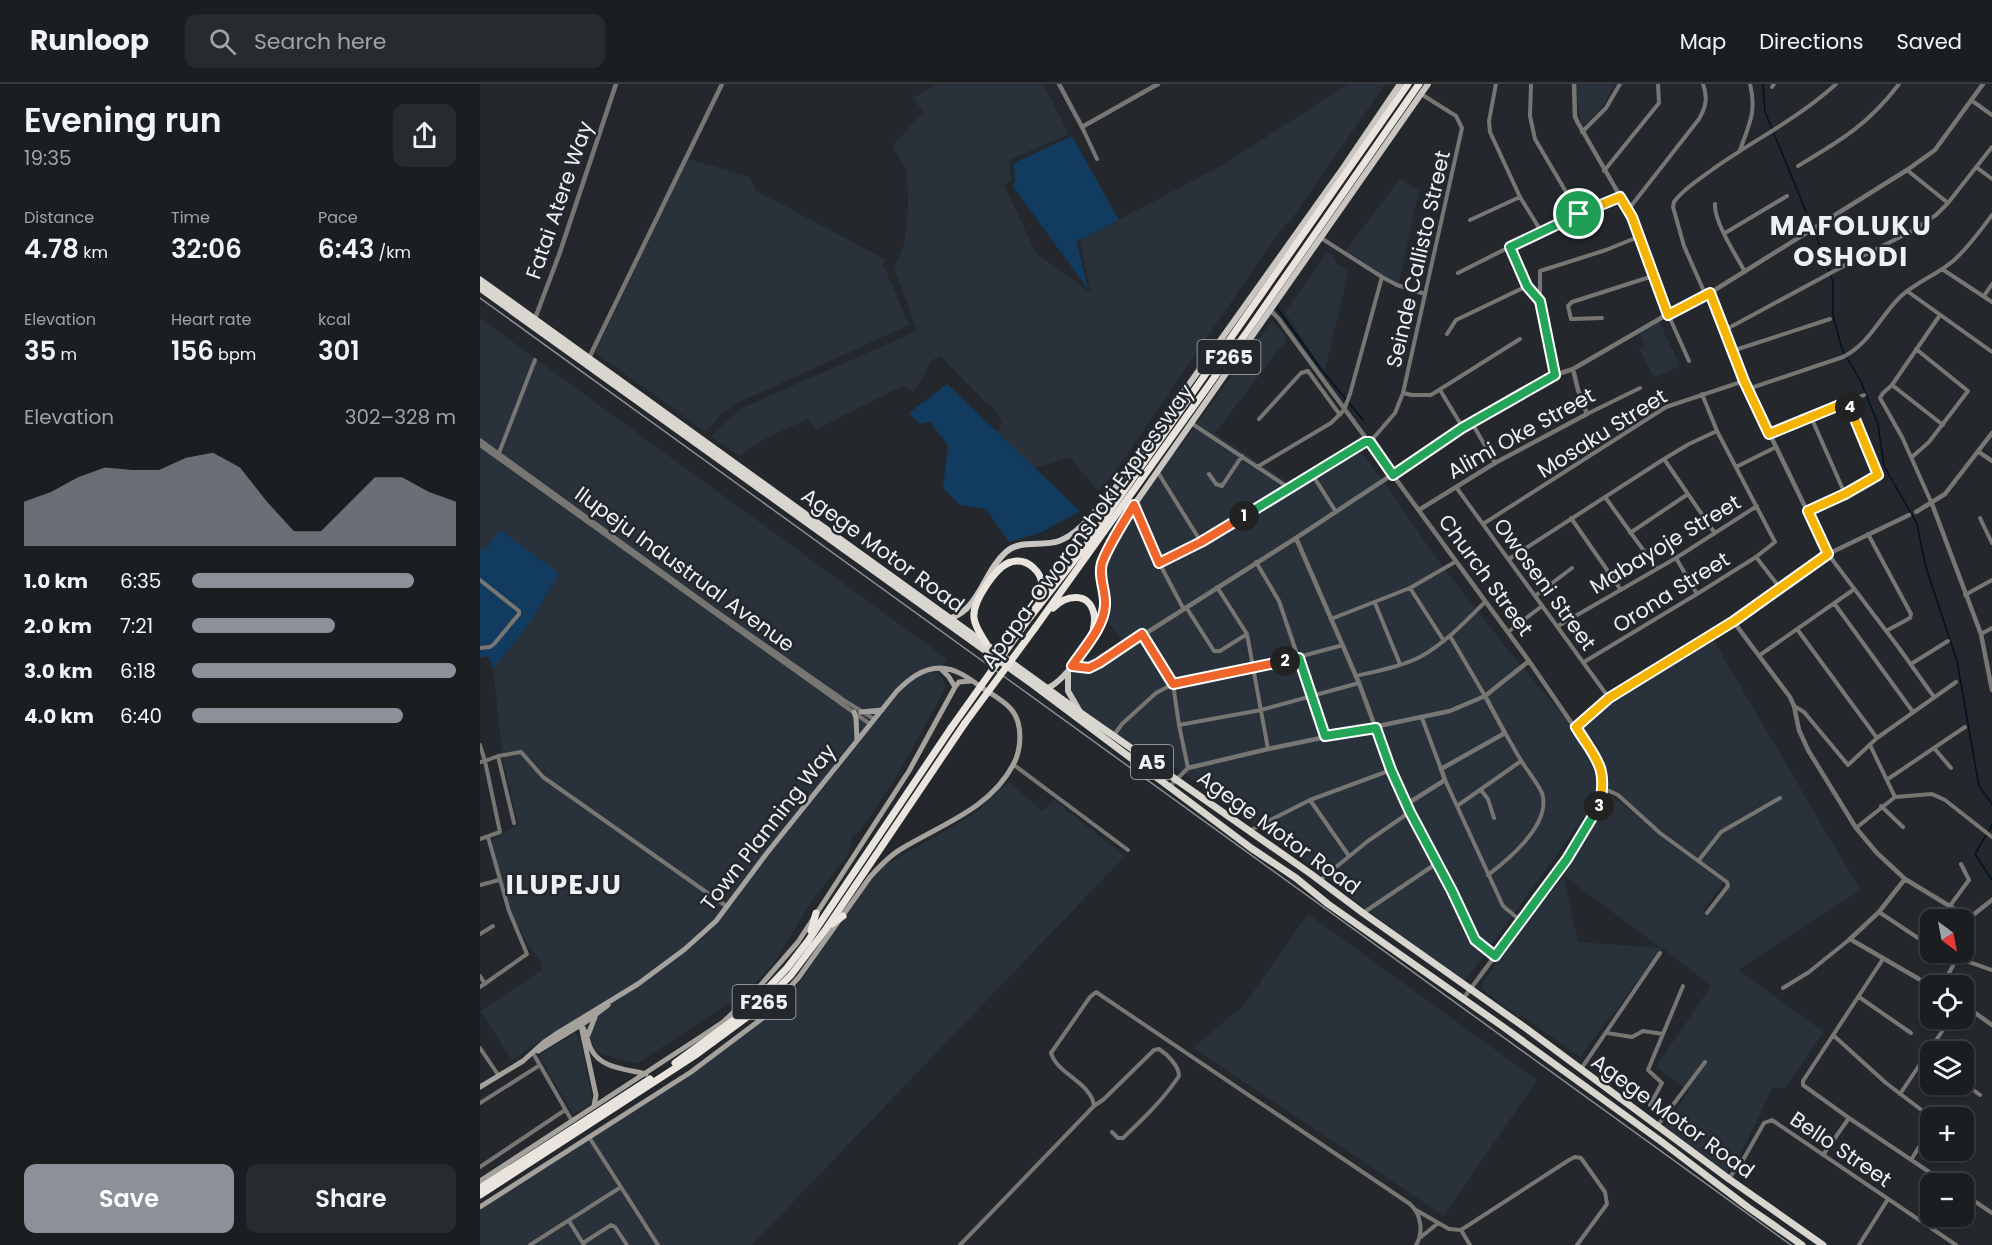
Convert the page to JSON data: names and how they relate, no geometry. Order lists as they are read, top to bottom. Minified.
{"streets":{"highway":["F265","Apapa-Oworonshoki Expressway","Agege Motor Road","A5"],"main road":["Town Planning Way"],"street":["Fatai Atere Way","Seinde Callisto Street","Alimi Oke Street","Mosaku Street","Mabayoje Street","Ilupeju Industrual Avenue","Church Street","Owoseni Street","Orona Street","Bello Street"]},"crossings":[["Fatai Atere Way","Agege Motor Road"],["Seinde Callisto Street","Apapa-Oworonshoki Expressway"],["Seinde Callisto Street","Church Street"],["Alimi Oke Street","Church Street"],["Alimi Oke Street","Owoseni Street"],["Mosaku Street","Owoseni Street"],["Apapa-Oworonshoki Expressway","Agege Motor Road"],["Apapa-Oworonshoki Expressway","Church Street"],["Apapa-Oworonshoki Expressway","Town Planning Way"],["Mabayoje Street","Owoseni Street"],["Mabayoje Street","Orona Street"],["Agege Motor Road","Bello Street"],["Ilupeju Industrual Avenue","Town Planning Way"],["Owoseni Street","Orona Street"]],"districts":["MAFOLUKU OSHODI","ILUPEJU"],"north":"bottom right","page":{"header":"Runloop","search":"Search here","nav":["Map","Directions","Saved"],"heading":["Evening run","19:35"],"stats":[["Distance","4.78 km"],["Time","32:06"],["Pace","6:43 /km"],["Elevation","35 m"],["Heart rate","156 bpm"],["kcal","301"]],"chart":["Elevation","302–328 m"],"pins":["4","1","2","3"],"list":[{"name":"1.0 km","note":"6:35"},{"name":"2.0 km","note":"7:21"},{"name":"3.0 km","note":"6:18"},{"name":"4.0 km","note":"6:40"}],"map_buttons":["+","−"],"buttons":["Save","Share"]}}
